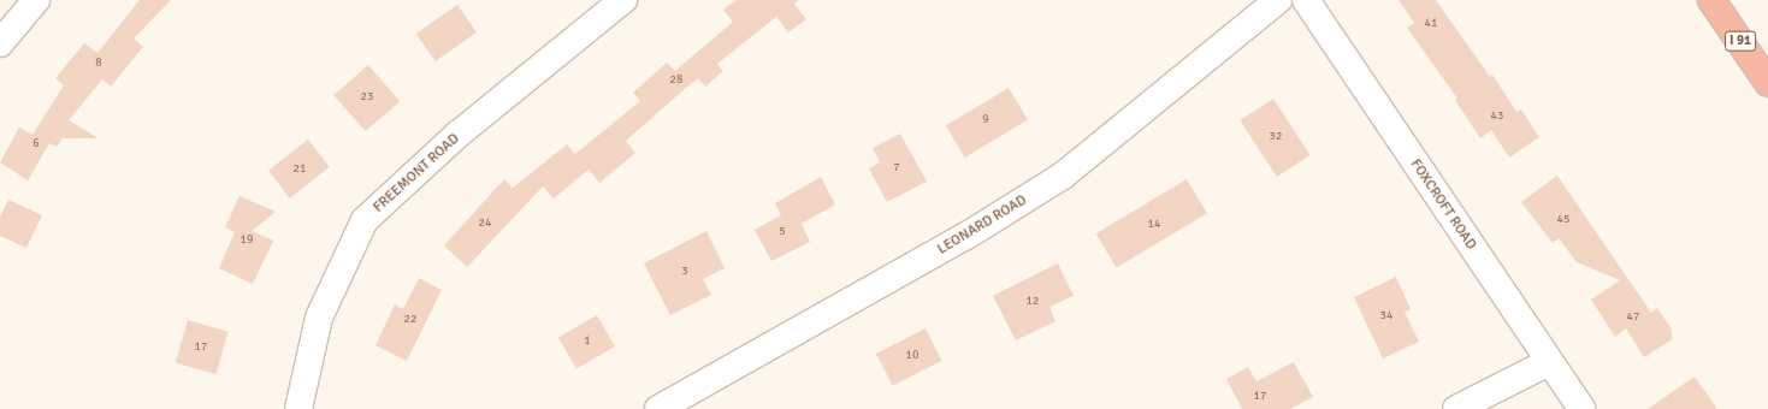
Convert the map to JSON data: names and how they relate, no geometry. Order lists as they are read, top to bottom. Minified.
{"streets":{"highway":["I 91"],"street":["FREEMONT ROAD","FOXCROFT ROAD","LEONARD ROAD"]},"house_numbers":["41","8","28","23","43","9","32","6","7","21","45","24","14","5","19","3","12","34","47","22","1","17","10","17"]}
